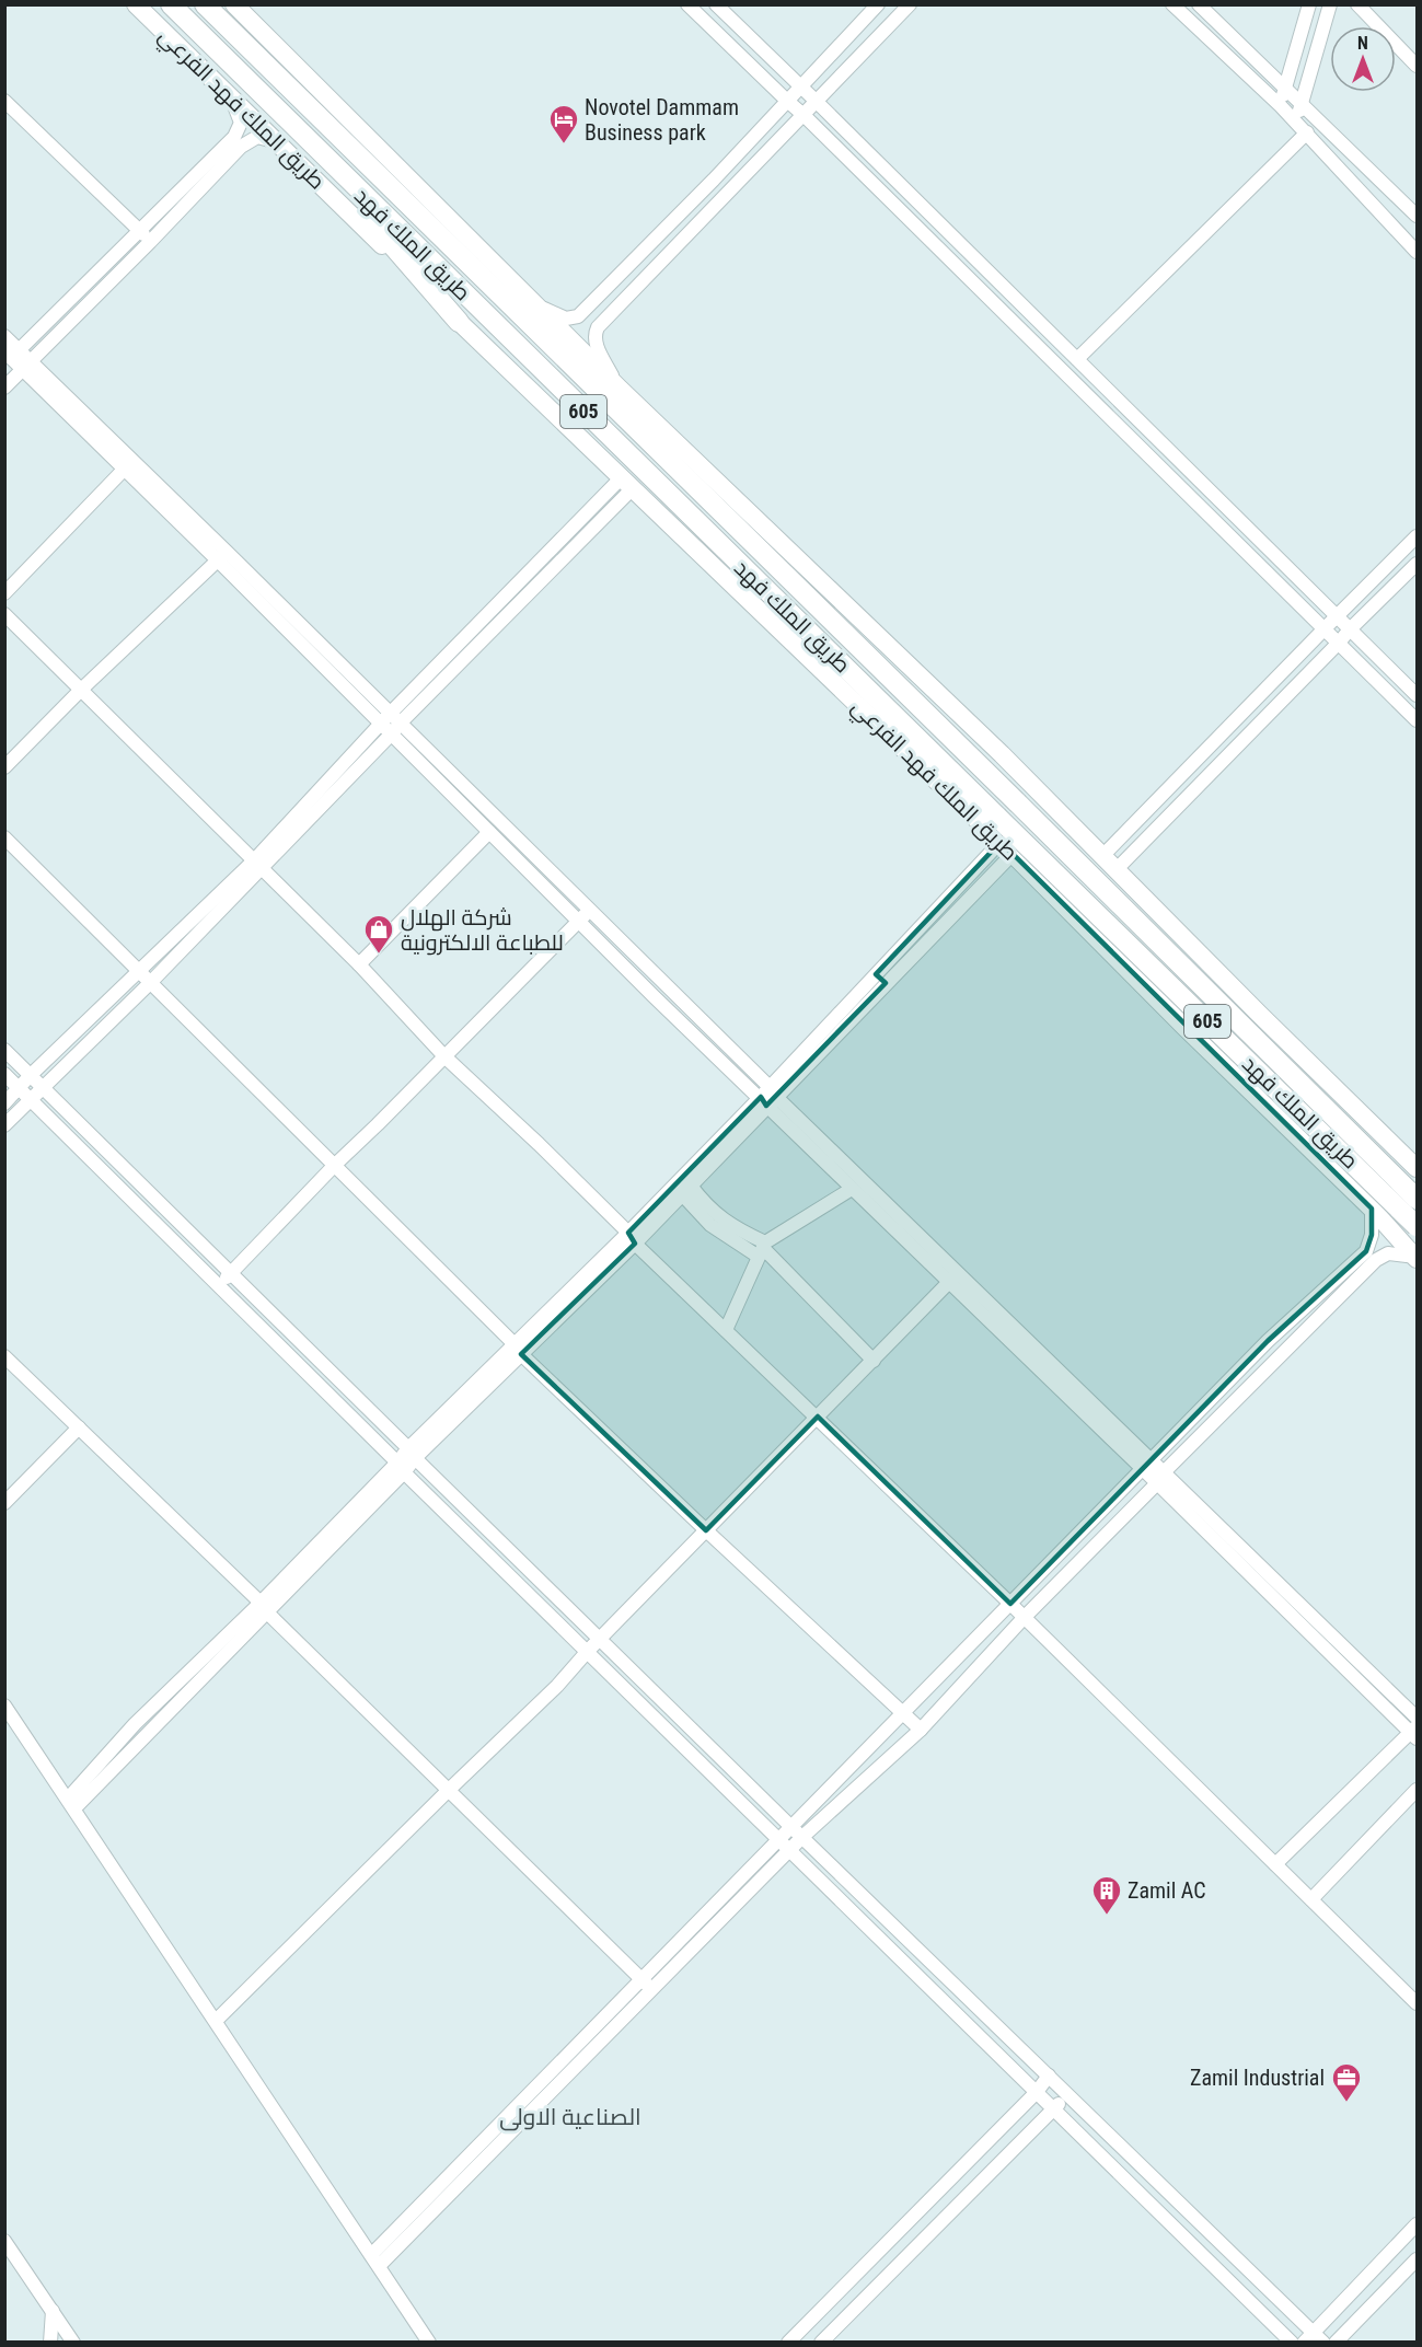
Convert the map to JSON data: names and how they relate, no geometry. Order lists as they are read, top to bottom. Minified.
{"streets":{"highway":["طريق الملك فهد","605"],"main road":["طريق الملك فهد الفرعي"]},"districts":["الصناعية الاولى"],"places":{"hotel":["Novotel Dammam Business park"],"shop":["شركة الهلال للطباعة الالكترونية"],"building":["Zamil AC"],"office":["Zamil Industrial"]},"north":"top"}
